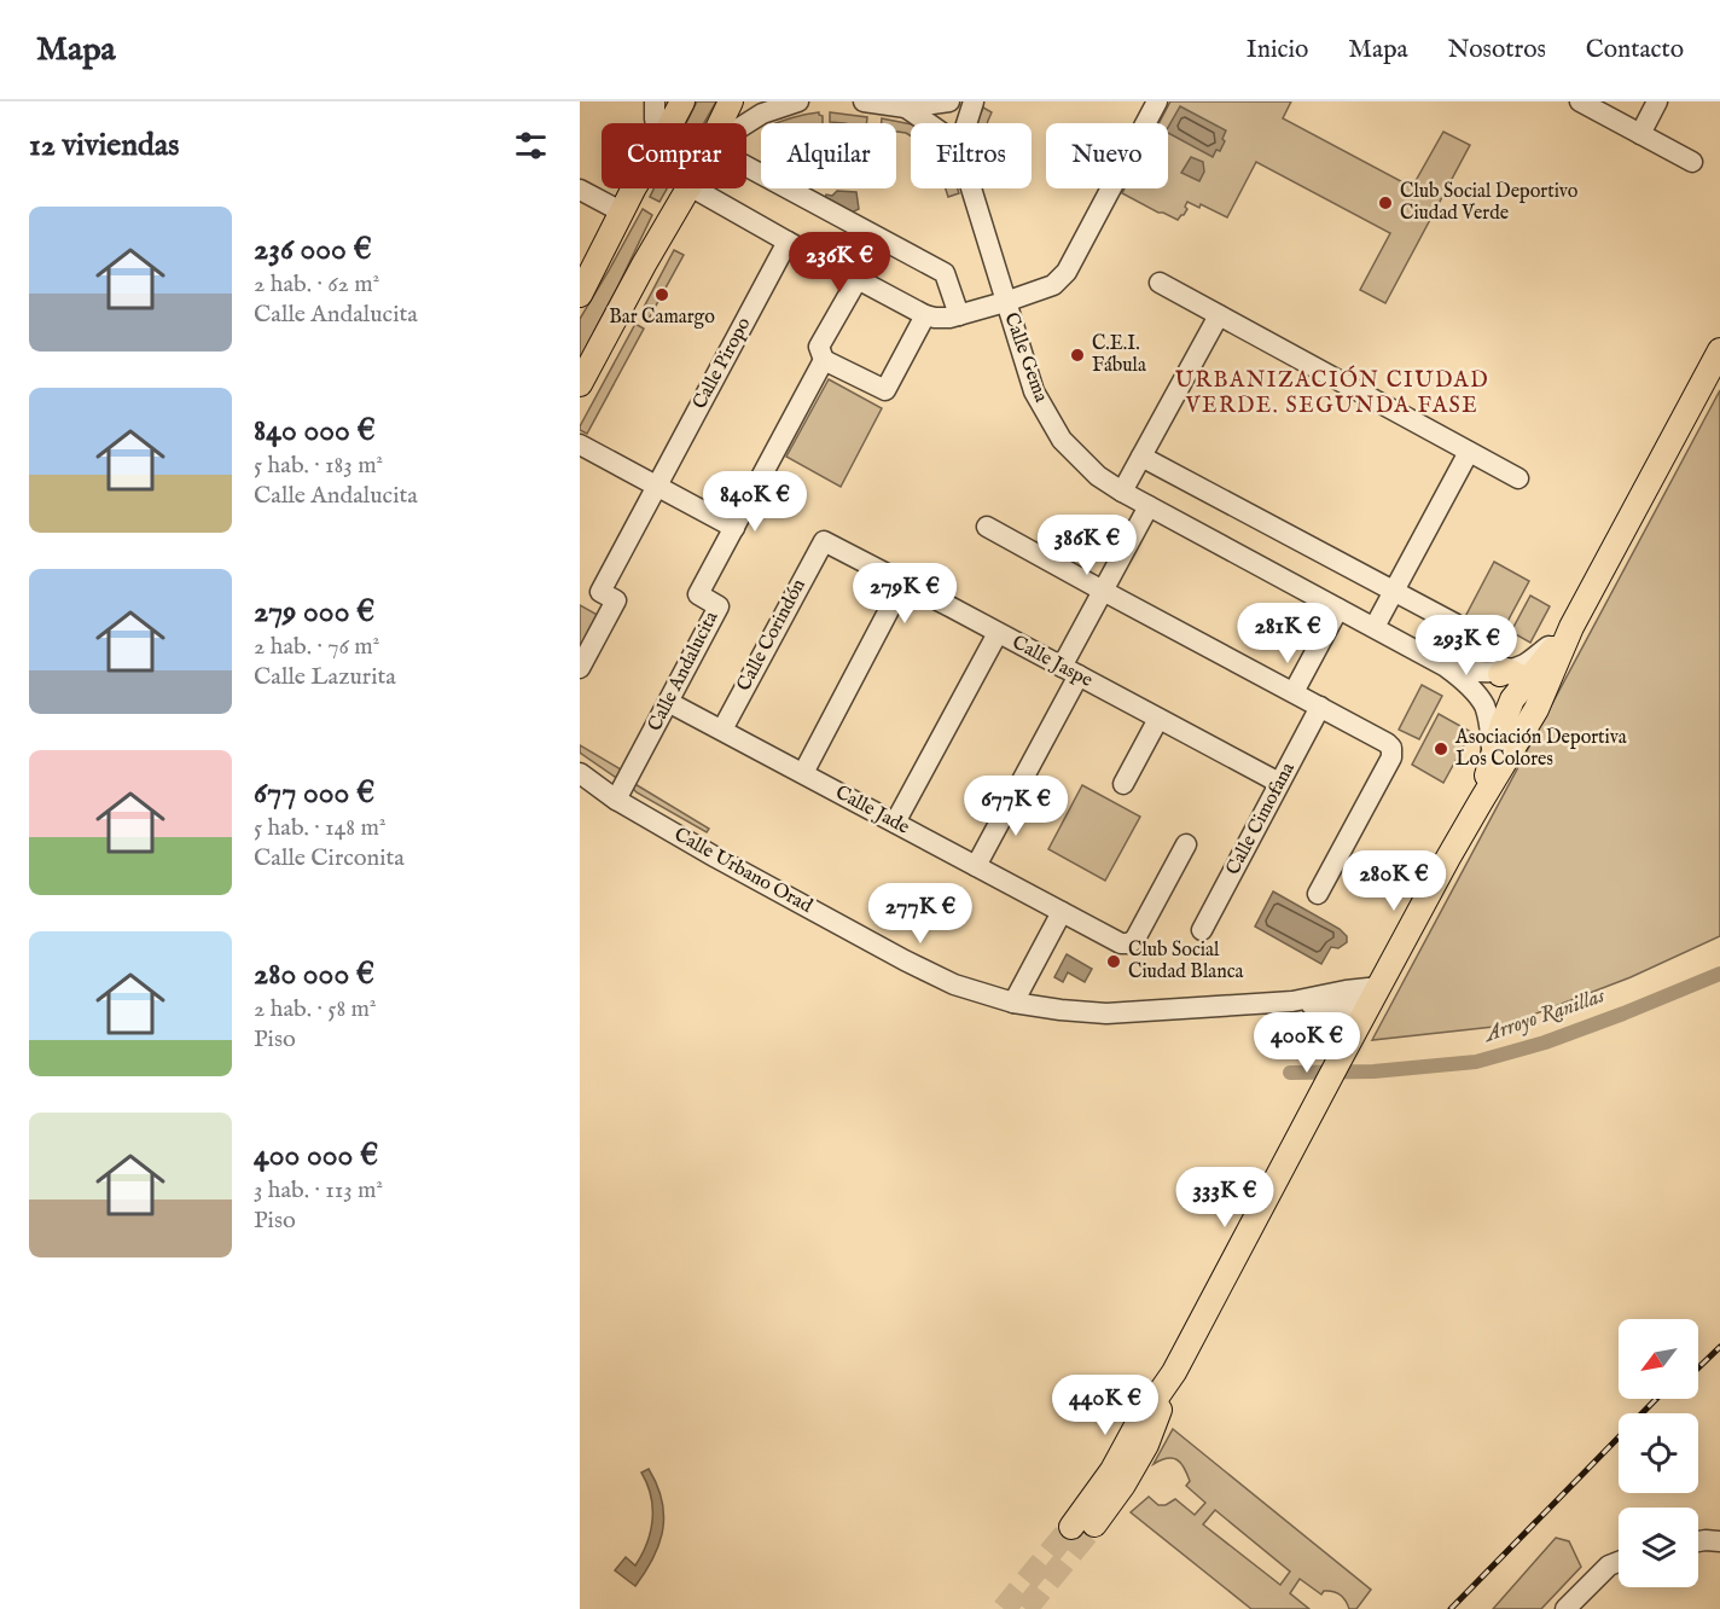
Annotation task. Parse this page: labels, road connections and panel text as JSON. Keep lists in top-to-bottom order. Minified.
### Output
{"streets":{"street":["Calle Gema","Calle Piropo","Calle Corindón","Calle Jaspe","Calle Andalucita","Calle Jade","Calle Cimofana","Calle Urbano Orad"]},"crossings":[["Calle Corindón","Calle Jaspe"],["Calle Corindón","Calle Jade"],["Calle Jaspe","Calle Cimofana"],["Calle Andalucita","Calle Jade"],["Calle Andalucita","Calle Urbano Orad"]],"districts":["URBANIZACIÓN CIUDAD VERDE. SEGUNDA FASE"],"water":["Arroyo Ranillas"],"places":["Club Social Deportivo Ciudad Verde","Bar Camargo","C.E.I. Fábula","Asociación Deportiva Los Colores","Club Social Ciudad Blanca"],"north":"bottom left","page":{"header":"Mapa","nav":["Inicio","Mapa","Nosotros","Contacto"],"heading":"12 viviendas","chip":["Comprar","Alquilar","Filtros","Nuevo"],"list":[{"name":"236 000 €","note":"2 hab. · 62 m² · Calle Andalucita"},{"name":"840 000 €","note":"5 hab. · 183 m² · Calle Andalucita"},{"name":"279 000 €","note":"2 hab. · 76 m² · Calle Lazurita"},{"name":"677 000 €","note":"5 hab. · 148 m² · Calle Circonita"},{"name":"280 000 €","note":"2 hab. · 58 m² · Piso"},{"name":"400 000 €","note":"3 hab. · 113 m² · Piso"}],"price":["236K €","840K €","386K €","279K €","281K €","293K €","677K €","280K €","277K €","400K €","333K €","440K €"]}}
